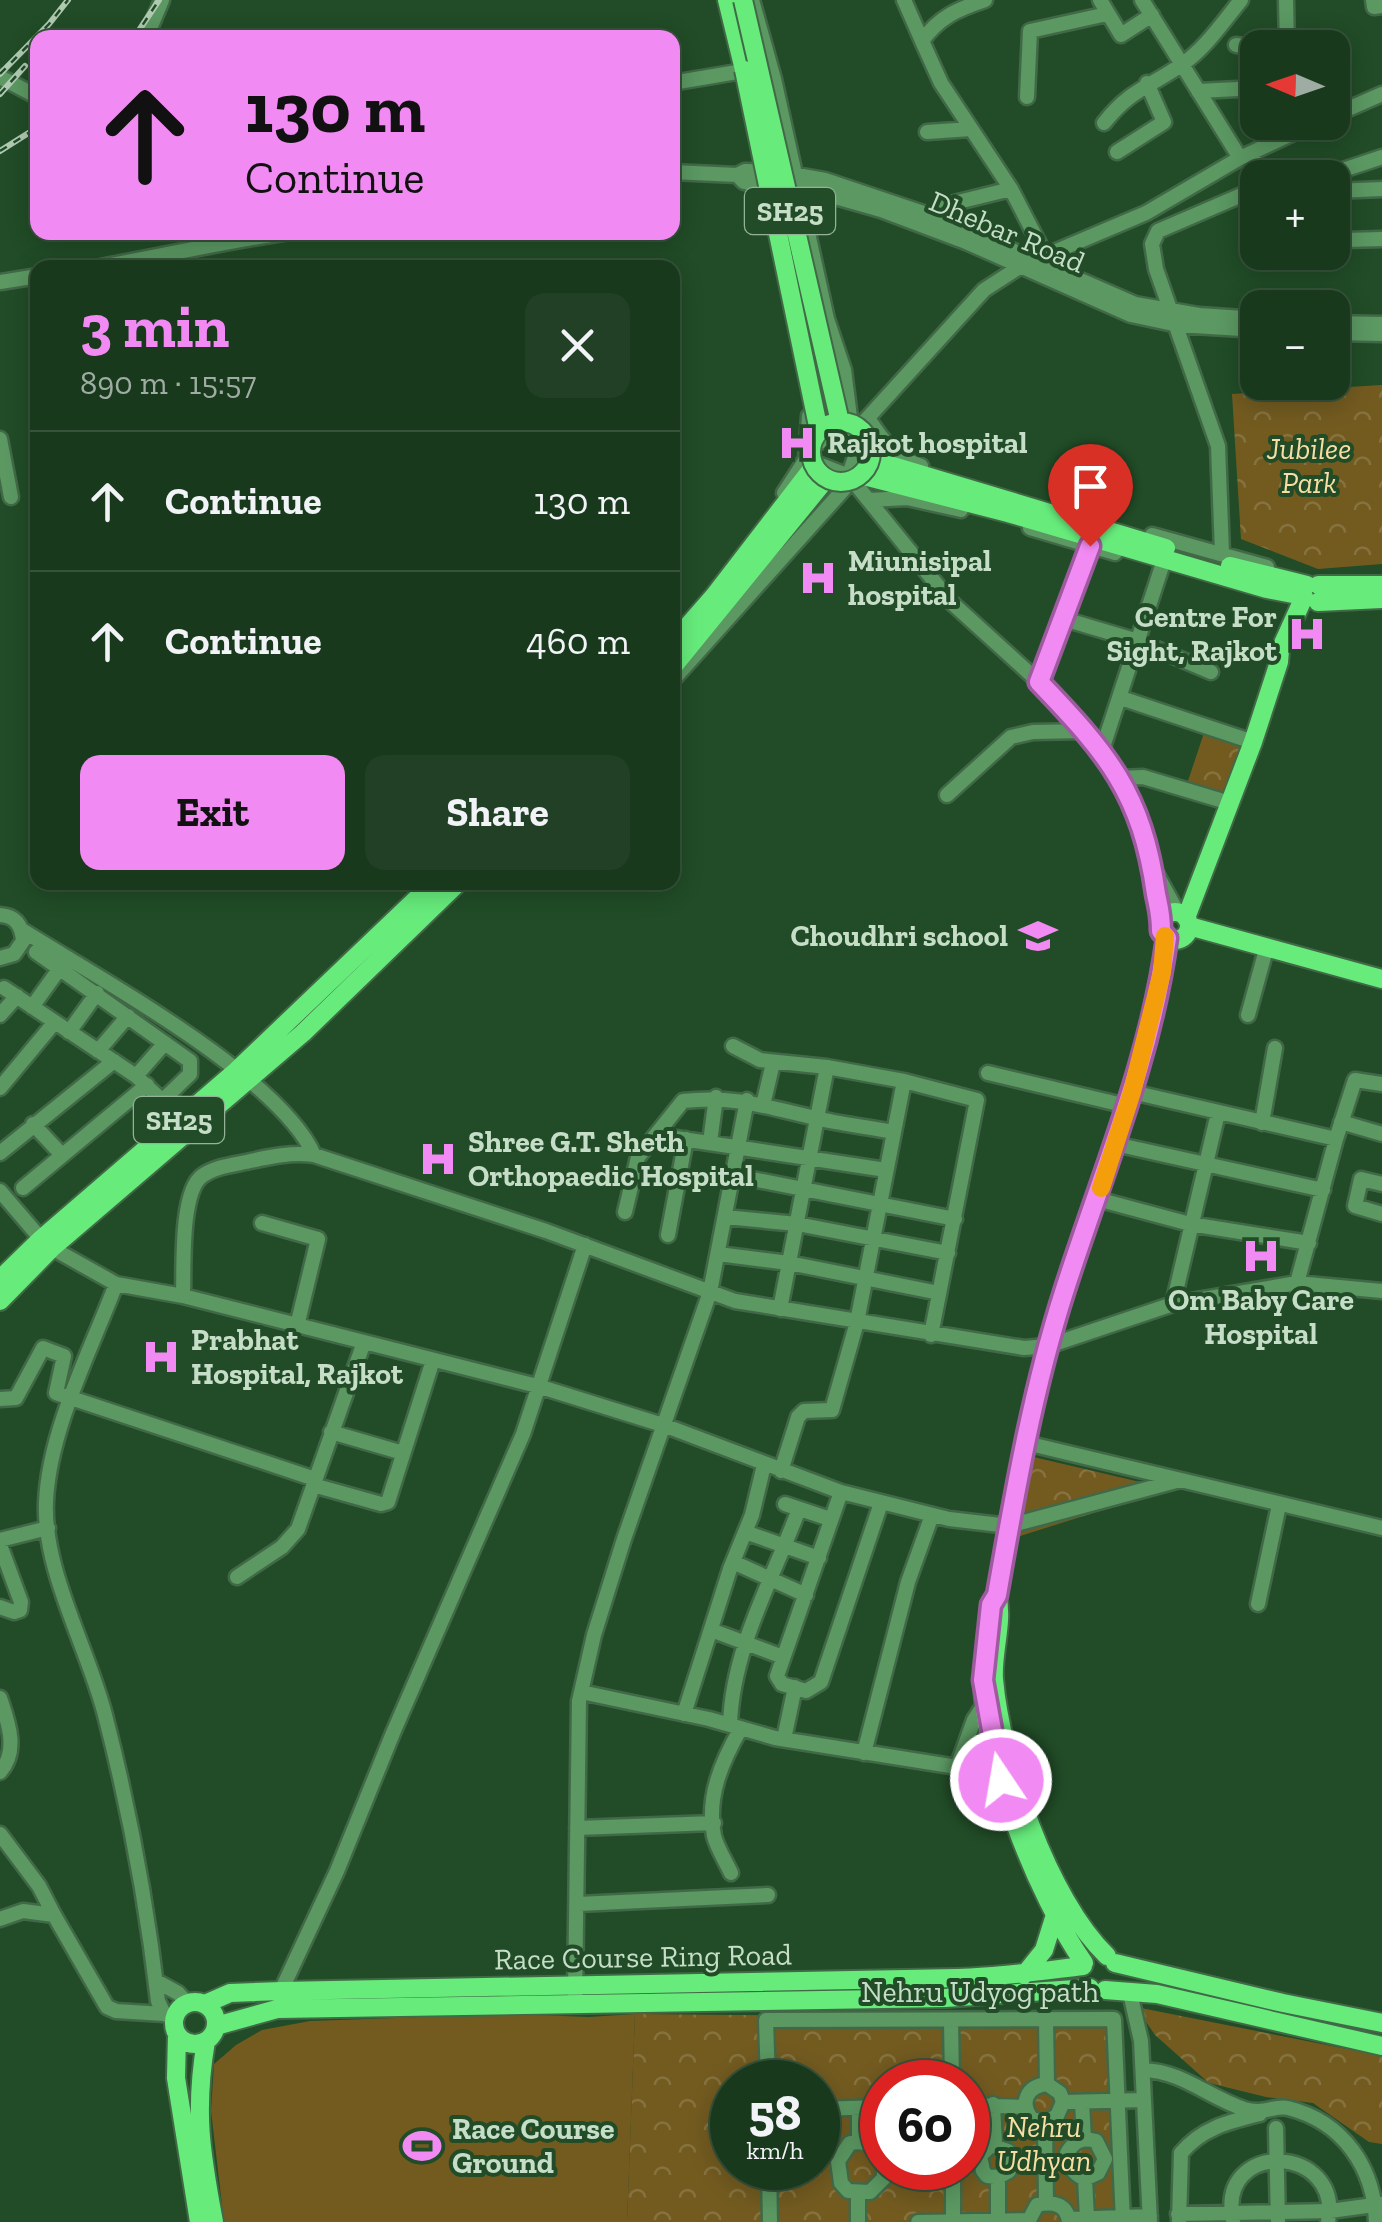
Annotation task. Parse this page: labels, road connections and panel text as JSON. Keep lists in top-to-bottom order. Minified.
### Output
{"streets":{"main road":["SH25","Race Course Ring Road"],"street":["Dhebar Road","Nehru Udyog path"]},"parks":["Jubilee Park","Nehru Udhyan"],"places":{"hospital":["Rajkot hospital","Miunisipal hospital","Centre For Sight, Rajkot","Shree G.T. Sheth Orthopaedic Hospital","Om Baby Care Hospital","Prabhat Hospital, Rajkot"],"school or university":["Choudhri school"],"sports":["Race Course Ground"]},"north":"left","page":{"map_buttons":["+","−"],"turn":["130 m","Continue"],"heading":["3 min","890 m · 15:57"],"list":[{"name":"Continue","value":"130 m"},{"name":"Continue","value":"460 m"}],"buttons":["Exit","Share"],"speed":"58 km/h","limit":"60"}}
